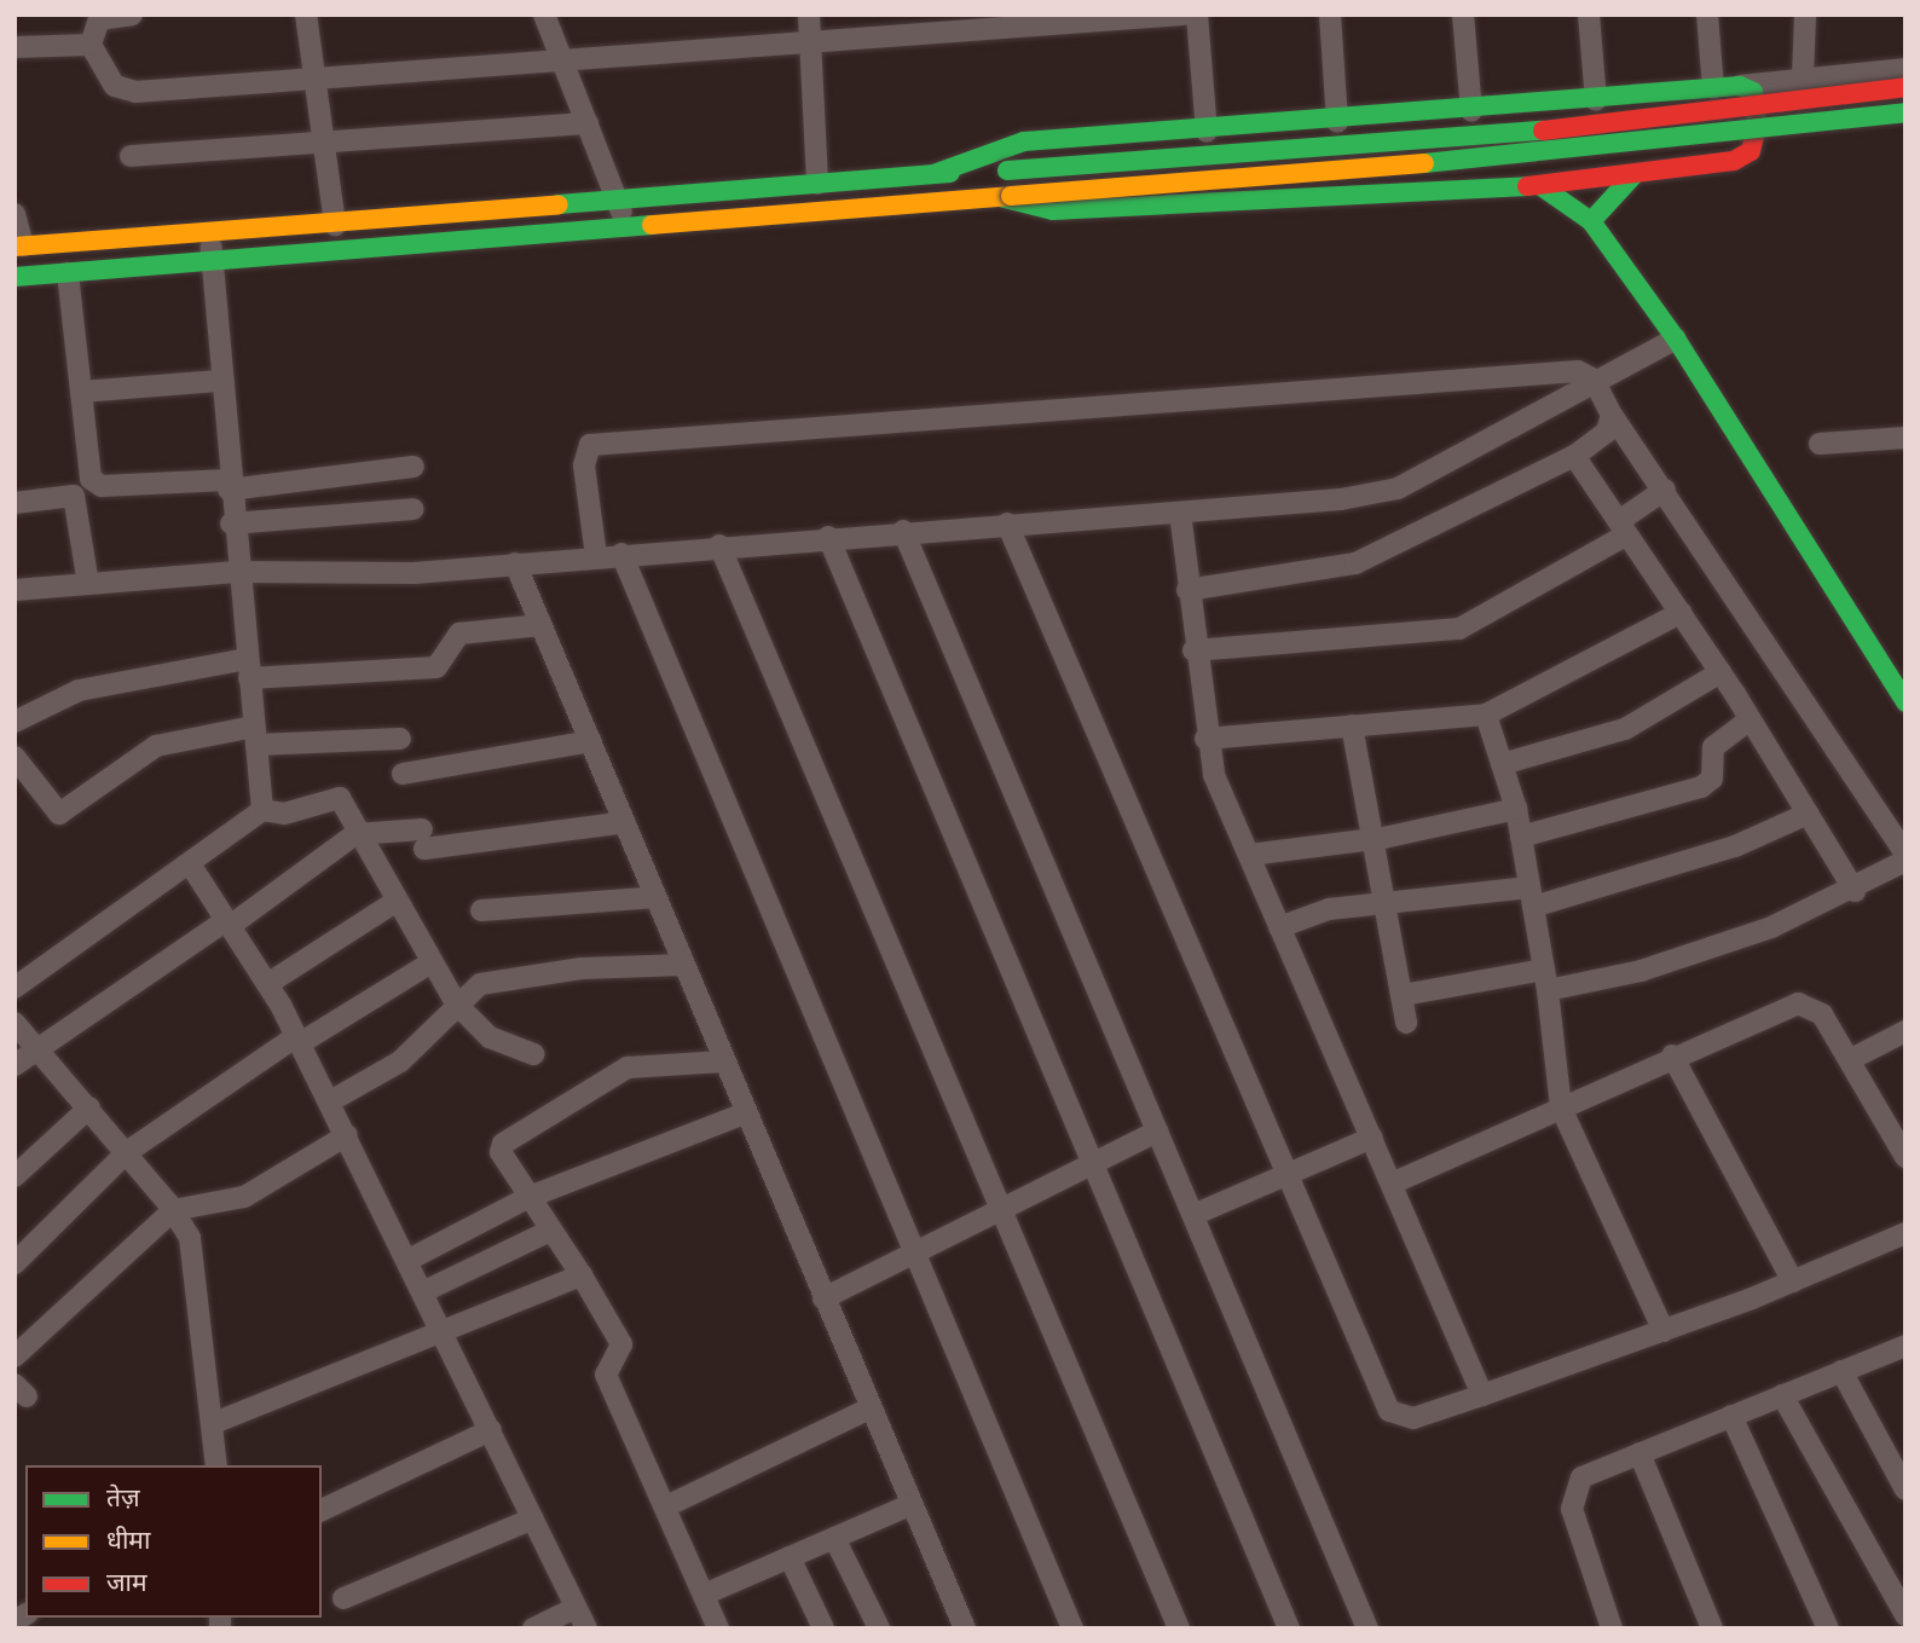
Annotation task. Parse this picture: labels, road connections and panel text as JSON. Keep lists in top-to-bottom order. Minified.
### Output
{"legend":["तेज़","धीमा","जाम"]}
